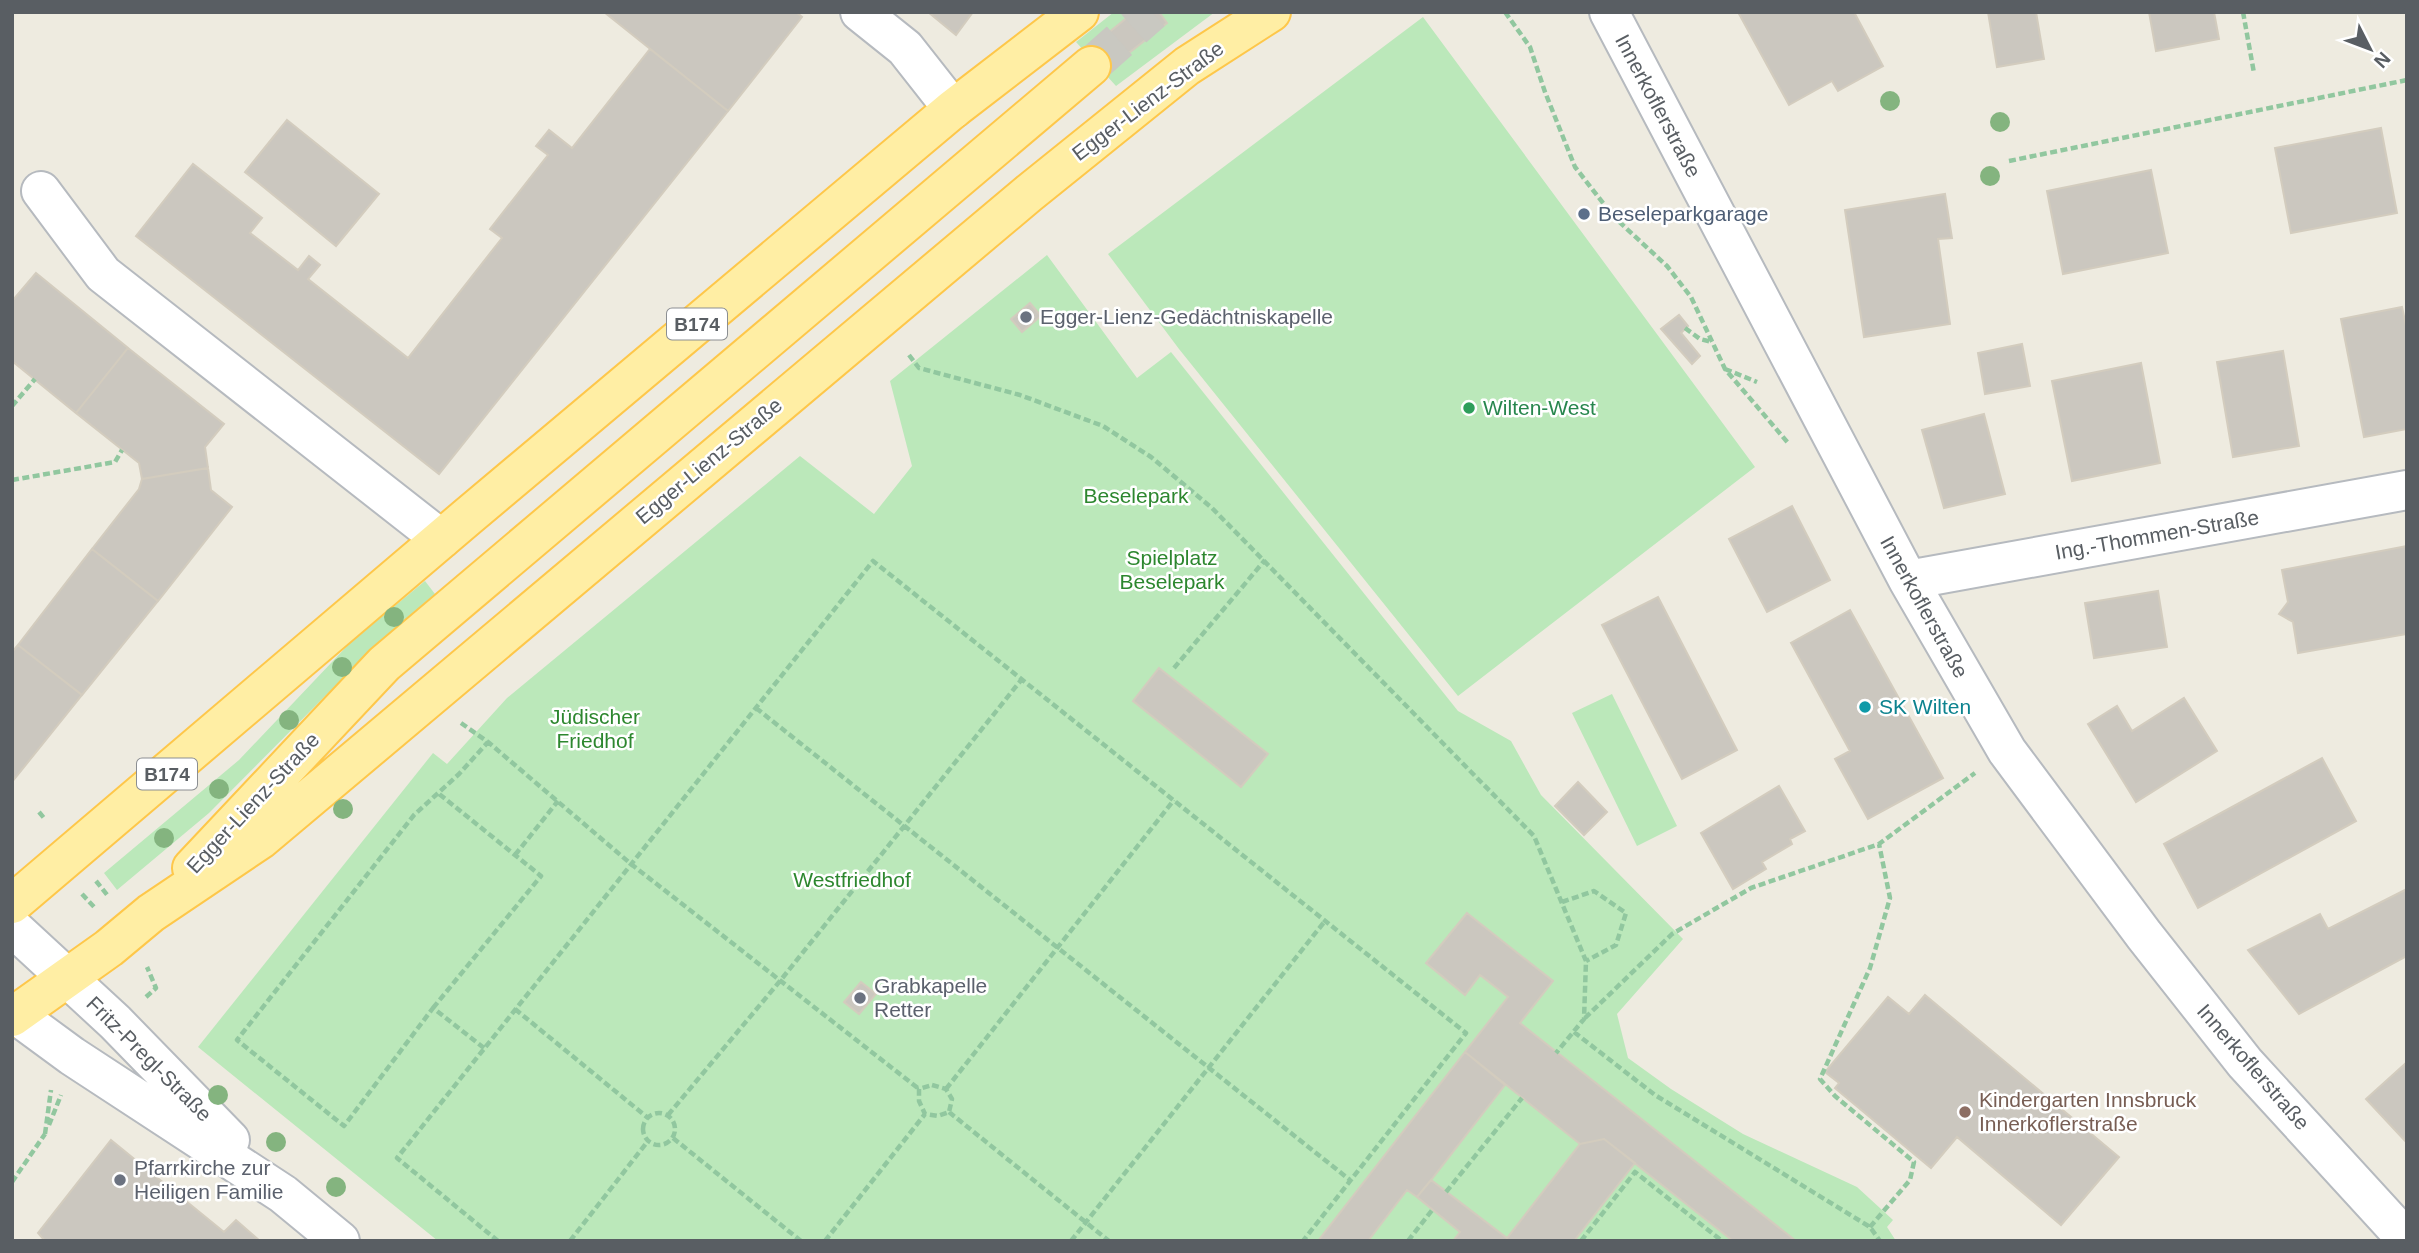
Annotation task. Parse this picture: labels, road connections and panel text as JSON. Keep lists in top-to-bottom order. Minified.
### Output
{"streets":{"main road":["Egger-Lienz-Straße","B174"],"street":["Innerkoflerstraße","Ing.-Thommen-Straße","Fritz-Pregl-Straße"]},"crossings":[["Egger-Lienz-Straße","Fritz-Pregl-Straße"],["Innerkoflerstraße","Ing.-Thommen-Straße"]],"parks":["Beselepark","Spielplatz Beselepark","Jüdischer Friedhof","Westfriedhof"],"places":["Beseleparkgarage","Egger-Lienz-Gedächtniskapelle","Wilten-West","SK Wilten","Grabkapelle Retter","Kindergarten Innsbruck Innerkoflerstraße","Pfarrkirche zur Heiligen Familie"],"north":"bottom right"}
